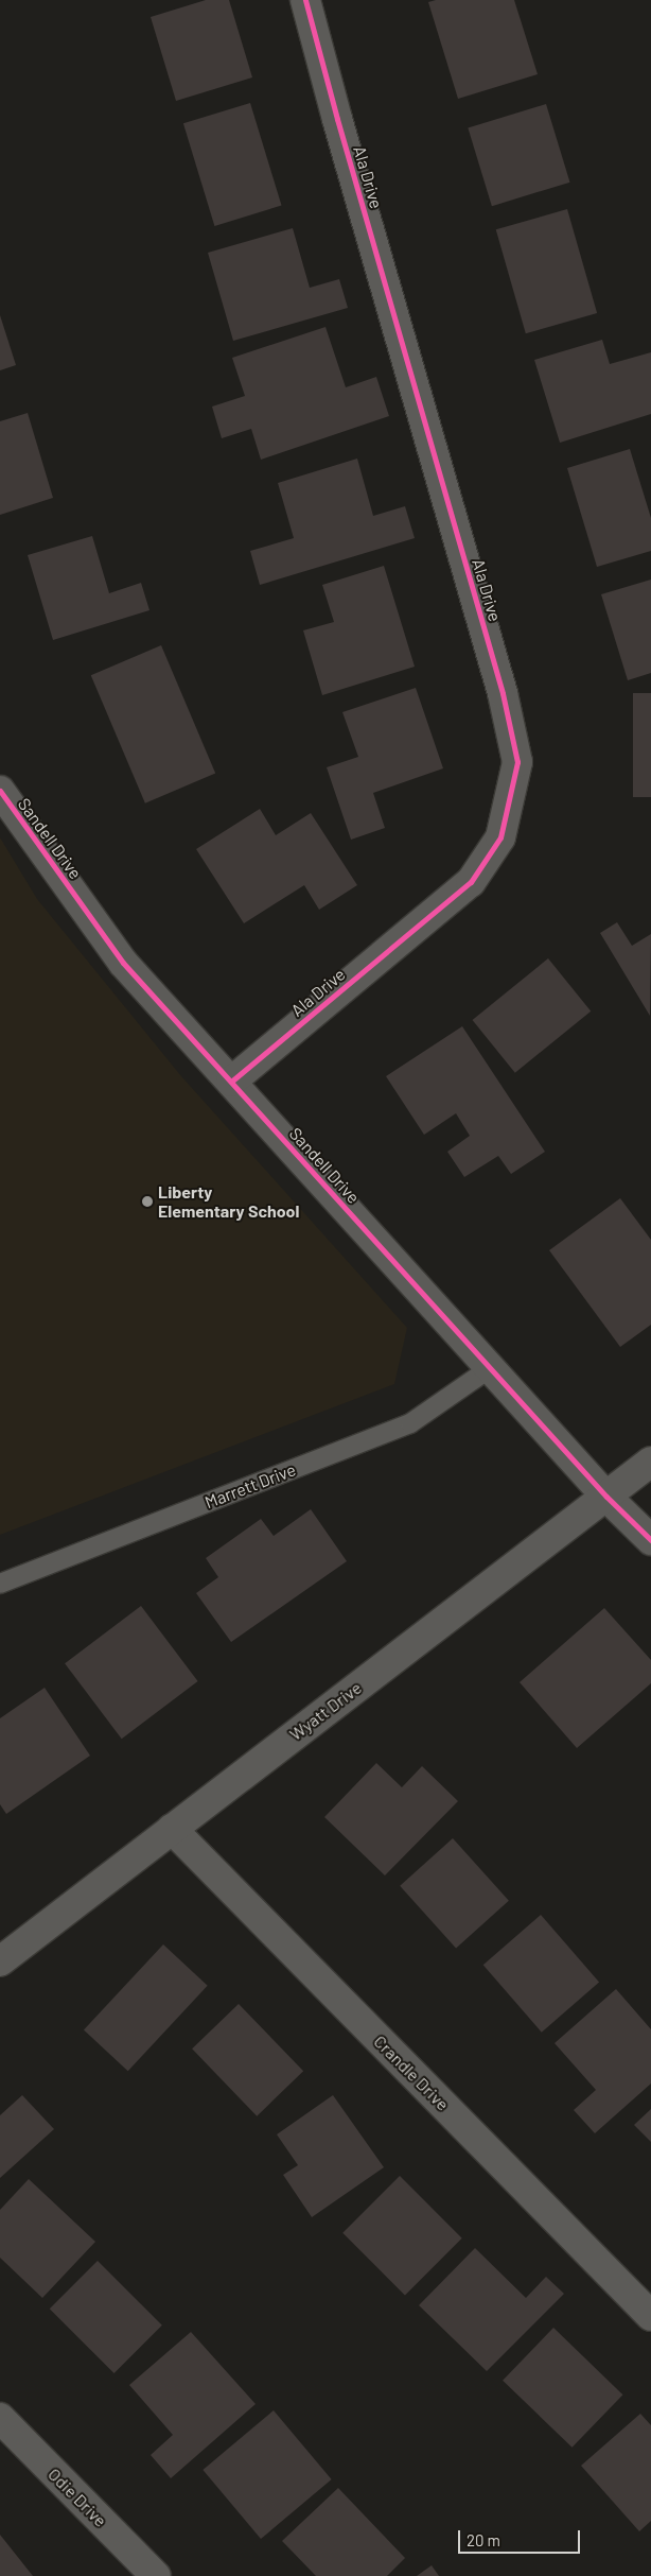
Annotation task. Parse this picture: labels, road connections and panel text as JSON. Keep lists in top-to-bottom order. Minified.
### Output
{"streets":{"street":["Ala Drive","Sandell Drive","Wyatt Drive","Crandle Drive","Odie Drive"],"lane":["Marrett Drive"]},"crossings":[["Ala Drive","Sandell Drive"],["Sandell Drive","Marrett Drive"],["Sandell Drive","Wyatt Drive"],["Wyatt Drive","Crandle Drive"]],"places":["Liberty Elementary School"],"scale_bar":"20 m"}
